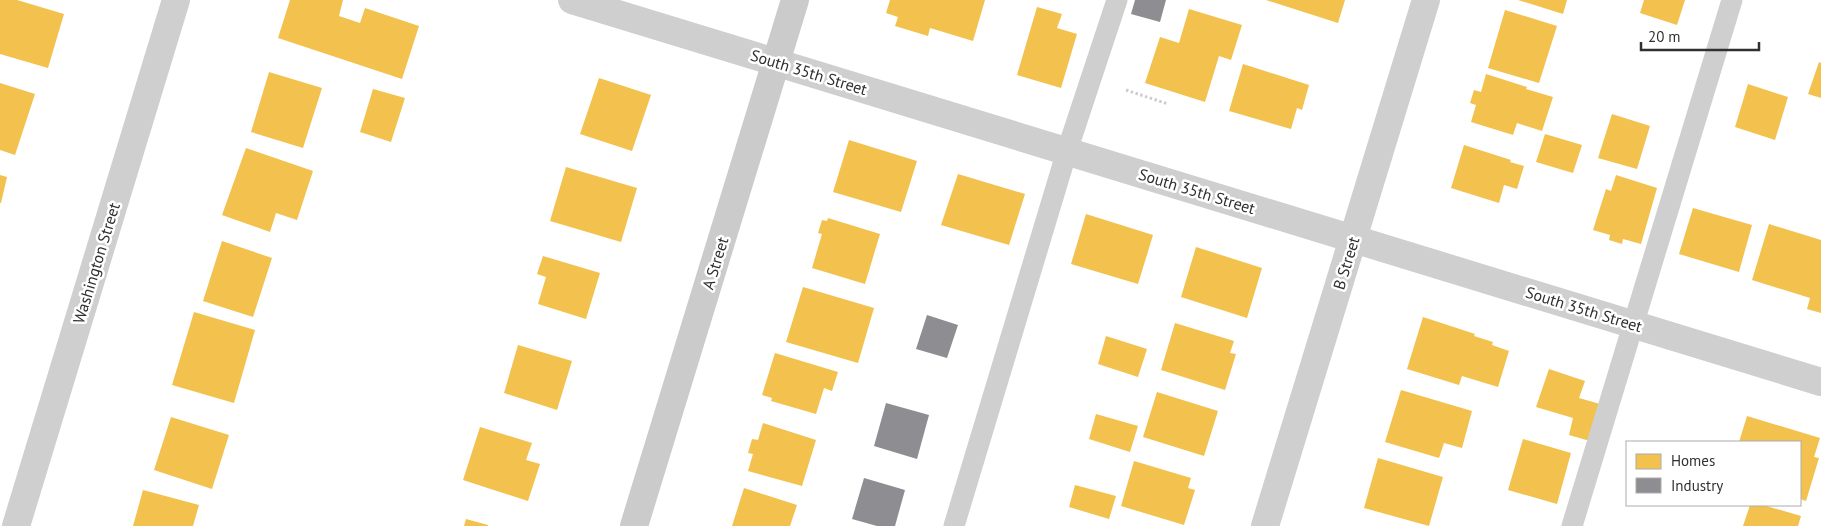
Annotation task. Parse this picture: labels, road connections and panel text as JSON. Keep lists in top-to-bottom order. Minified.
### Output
{"streets":{"main road":["A Street"],"street":["South 35th Street","Washington Street","B Street"]},"crossings":[["South 35th Street","A Street"],["South 35th Street","B Street"]],"legend":["Homes","Industry"],"scale_bar":"20 m"}
